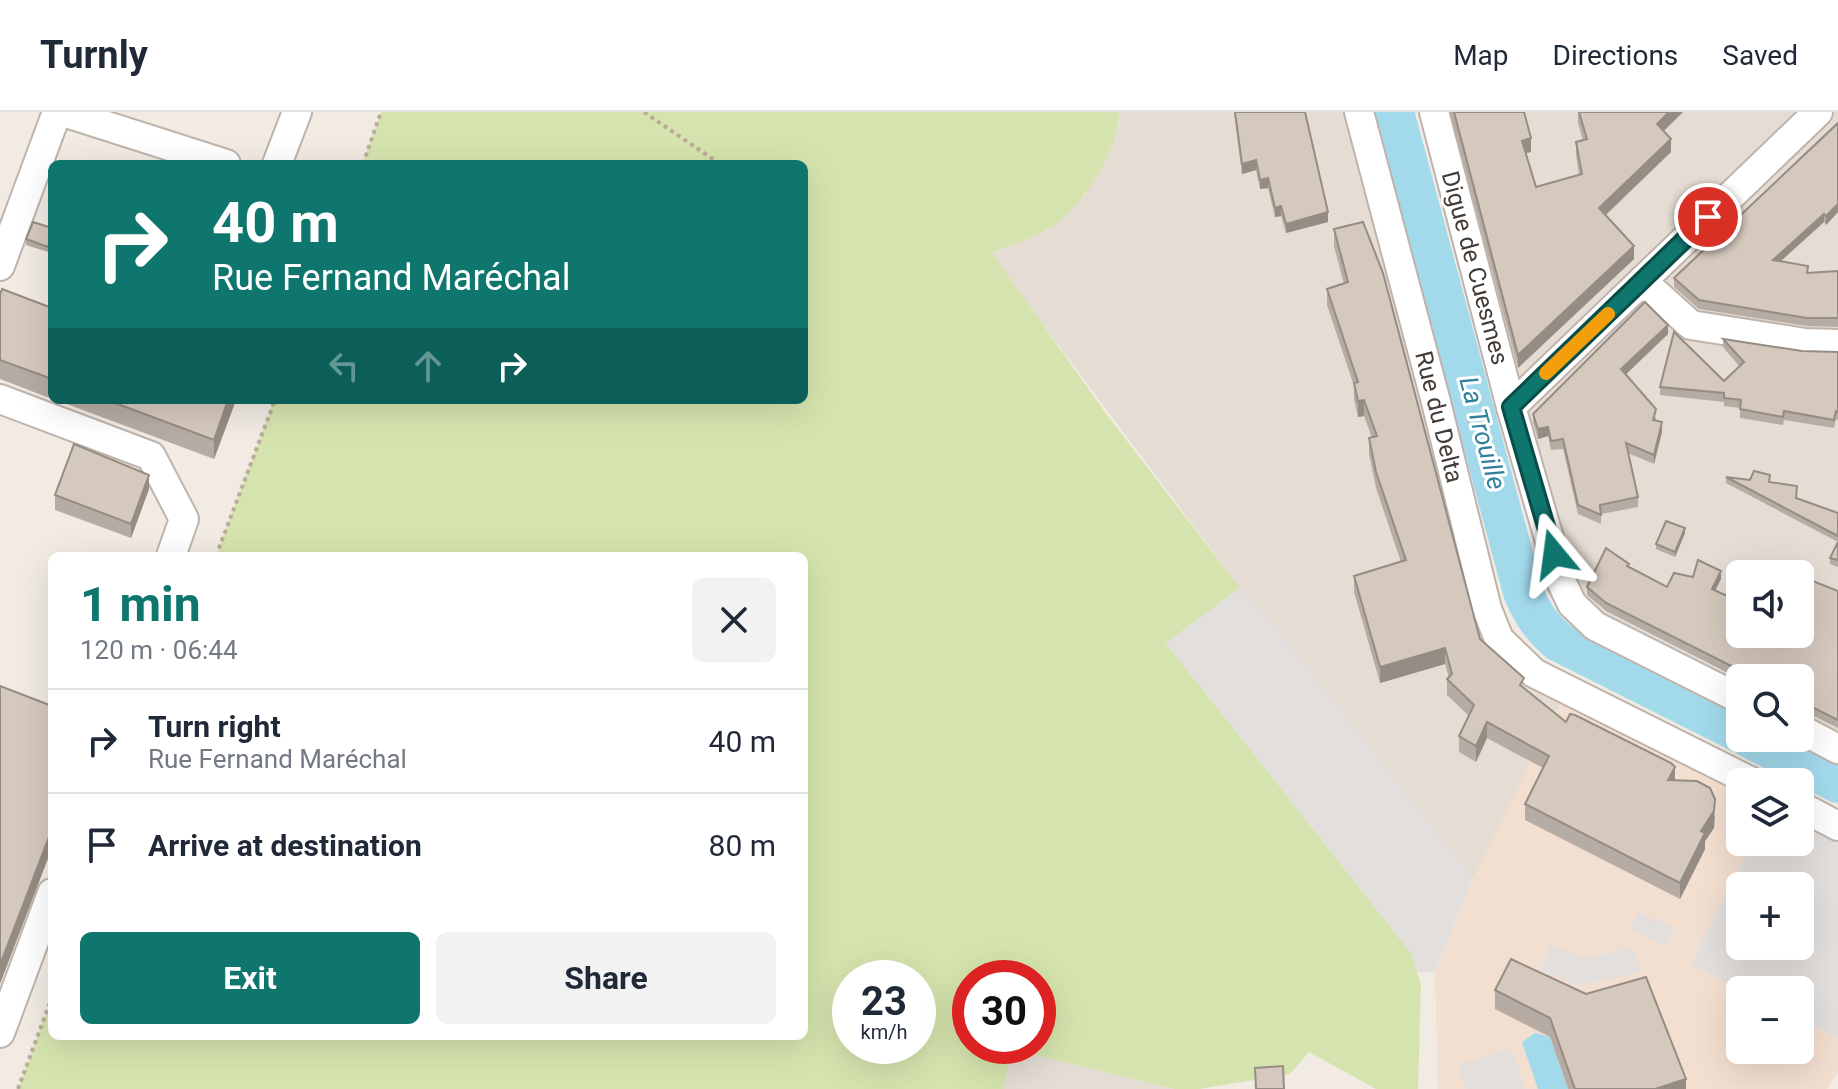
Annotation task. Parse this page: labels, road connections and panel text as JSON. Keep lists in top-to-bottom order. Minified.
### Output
{"streets":{"street":["Digue de Cuesmes","Rue du Delta"]},"water":["La Trouille"],"page":{"header":"Turnly","nav":["Map","Directions","Saved"],"turn":["40 m","Rue Fernand Maréchal"],"heading":["1 min","120 m · 06:44"],"map_buttons":["+","−"],"list":[{"name":"Turn right","note":"Rue Fernand Maréchal","value":"40 m"},{"name":"Arrive at destination","value":"80 m"}],"buttons":["Exit","Share"],"speed":"23 km/h","limit":"30"}}
